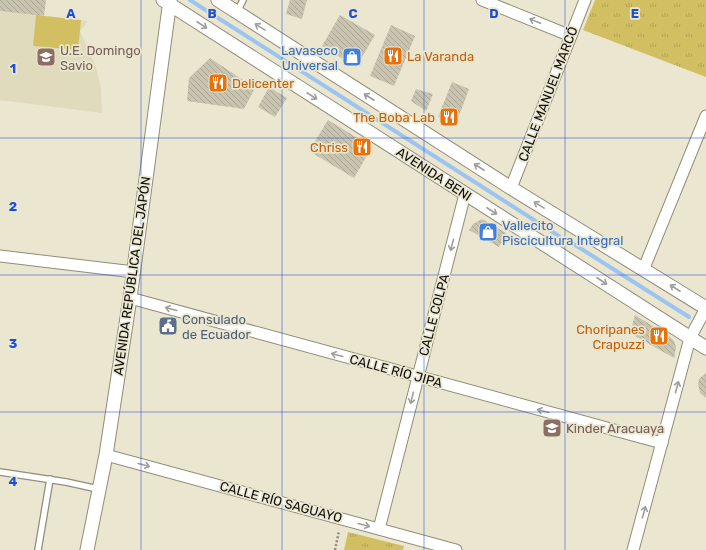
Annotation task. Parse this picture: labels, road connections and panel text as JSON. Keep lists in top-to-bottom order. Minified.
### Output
{"streets":{"street":["CALLE MANUEL MARCÓ","AVENIDA BENI","AVENIDA REPÚBLICA DEL JAPÓN","CALLE COLPA","CALLE RÍO JIPA","CALLE RÍO SAGUAYO"]},"crossings":[["AVENIDA BENI","AVENIDA REPÚBLICA DEL JAPÓN"],["AVENIDA BENI","CALLE COLPA"],["AVENIDA REPÚBLICA DEL JAPÓN","CALLE RÍO JIPA"],["AVENIDA REPÚBLICA DEL JAPÓN","CALLE RÍO SAGUAYO"],["CALLE COLPA","CALLE RÍO JIPA"],["CALLE COLPA","CALLE RÍO SAGUAYO"]],"one_way":["CALLE COLPA","CALLE RÍO JIPA","CALLE RÍO SAGUAYO"],"places":{"restaurant":["La Varanda","Delicenter","The Boba Lab","Chriss","Choripanes Crapuzzi"],"school or university":["U.E. Domingo Savio","Kinder Aracuaya"],"shop":["Lavaseco Universal","Vallecito Piscicultura Integral"],"public building":["Consulado de Ecuador"]},"grid":{"columns":["A","B","C","D","E"],"rows":["1","2","3","4"]}}
